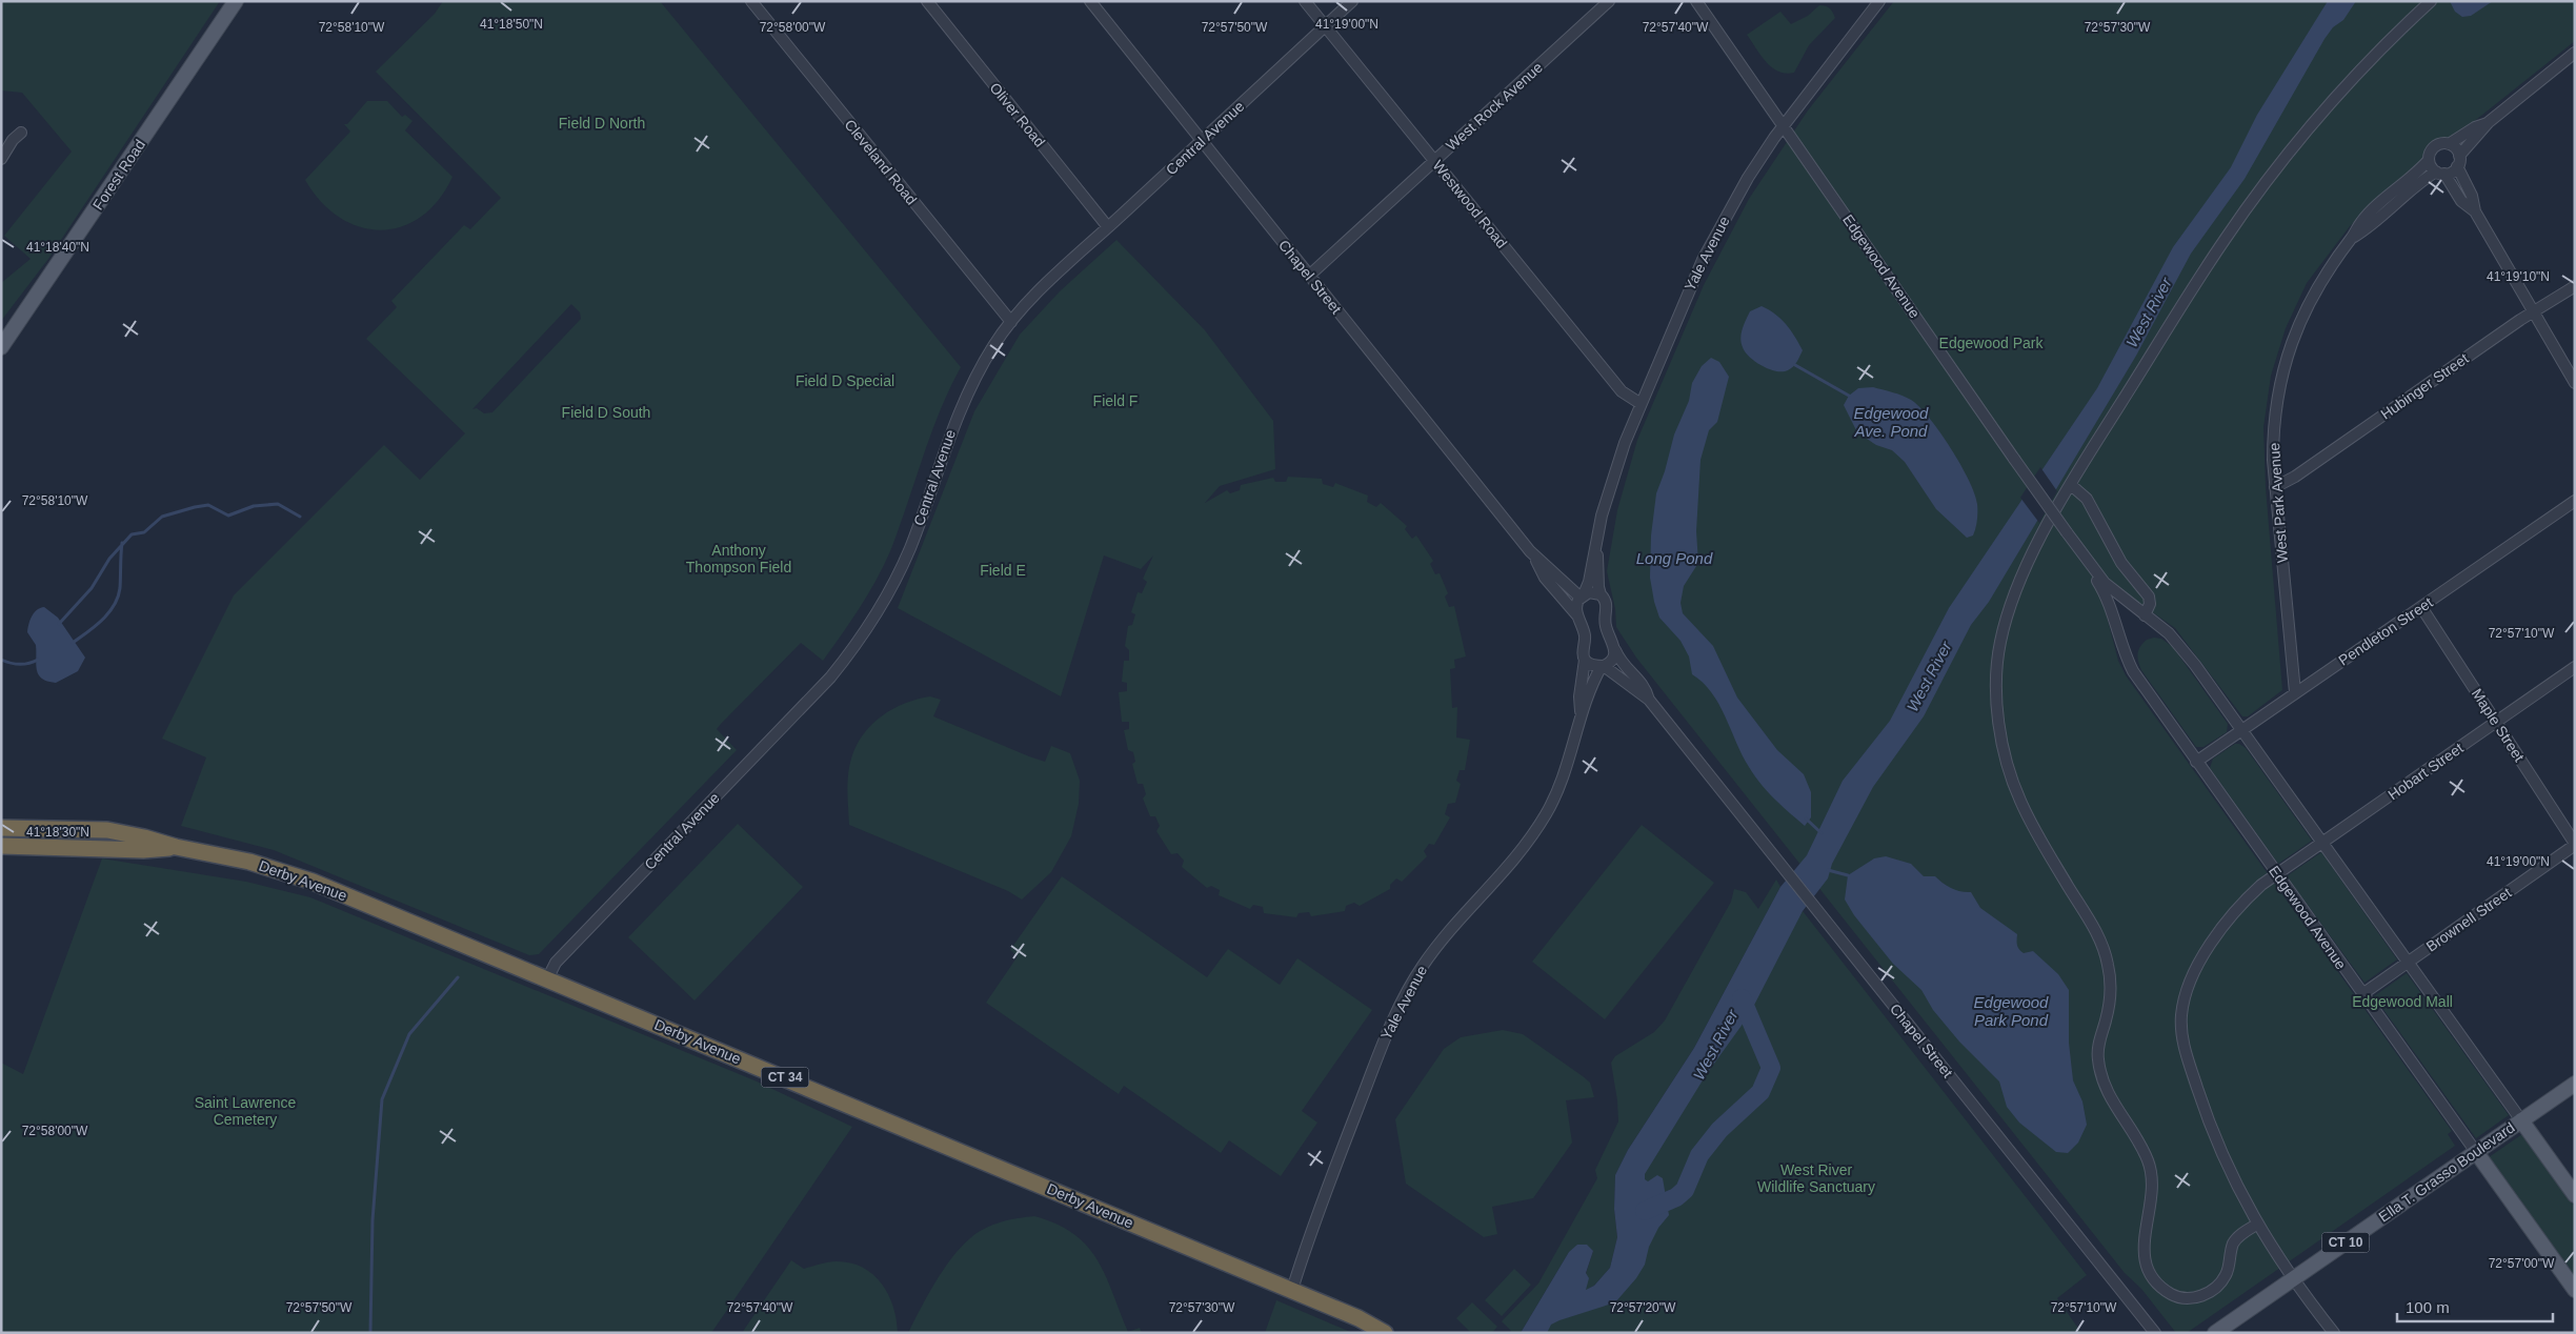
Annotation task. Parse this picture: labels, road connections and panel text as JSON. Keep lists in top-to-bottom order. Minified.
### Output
{"streets":{"highway":["Derby Avenue","CT 34"],"main road":["Forest Road","Edgewood Avenue","Ella T. Grasso Boulevard","CT 10"],"street":["West Rock Avenue","Oliver Road","Central Avenue","Cleveland Road","Westwood Road","Yale Avenue","Chapel Street","Hubinger Street","West Park Avenue","Pendleton Street","Maple Street","Hobart Street","Brownell Street"]},"crossings":[["West Rock Avenue","Westwood Road"],["West Rock Avenue","Chapel Street"],["Oliver Road","Central Avenue"],["Central Avenue","Cleveland Road"],["Central Avenue","Westwood Road"],["Central Avenue","Chapel Street"],["Central Avenue","Derby Avenue"],["Westwood Road","Yale Avenue"],["Yale Avenue","Edgewood Avenue"],["Yale Avenue","Chapel Street"],["Yale Avenue","Derby Avenue"],["Edgewood Avenue","Pendleton Street"],["Edgewood Avenue","Hobart Street"],["Edgewood Avenue","Brownell Street"],["Edgewood Avenue","Ella T. Grasso Boulevard"],["Hubinger Street","West Park Avenue"],["West Park Avenue","Pendleton Street"],["Pendleton Street","Maple Street"],["Maple Street","Hobart Street"],["Maple Street","Brownell Street"],["Hobart Street","Ella T. Grasso Boulevard"]],"water":["West River","Edgewood Ave. Pond","Long Pond","Edgewood Park Pond"],"parks":["Field D North","Edgewood Park","Field D Special","Field F","Field D South","Anthony Thompson Field","Field E","Edgewood Mall","Saint Lawrence Cemetery","West River Wildlife Sanctuary"],"scale_bar":"100 m","coordinates":["41°18'50\"N","41°19'00\"N","72°58'10\"W","72°58'00\"W","72°57'50\"W","72°57'40\"W","72°57'30\"W","41°18'40\"N","41°19'10\"N","72°57'10\"W","41°18'30\"N","72°57'00\"W","72°57'20\"W"]}
